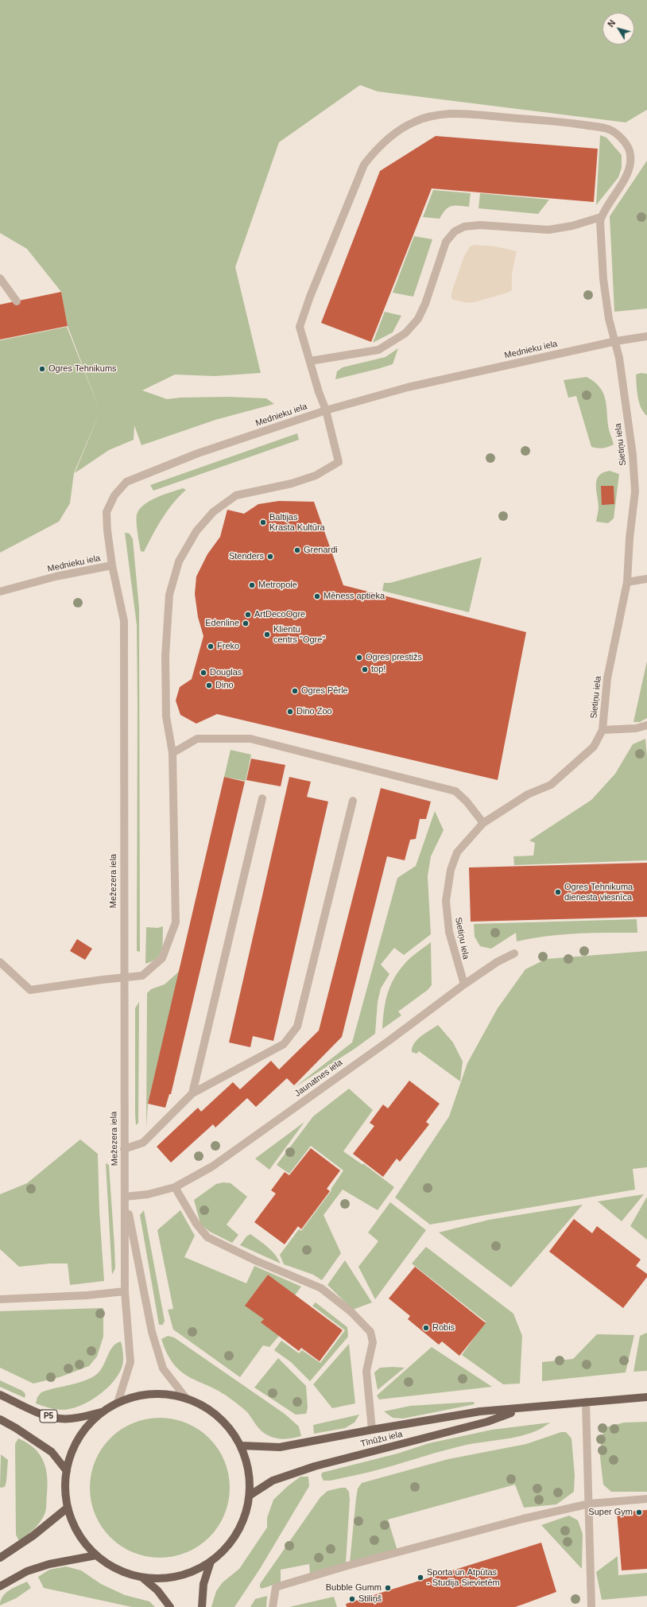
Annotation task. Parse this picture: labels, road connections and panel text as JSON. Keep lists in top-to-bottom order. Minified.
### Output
{"streets":{"main road":["P5","Tīnūžu iela"],"street":["Mednieku iela","Sietiņu iela","Mežezera iela","Jaunatnes iela"]},"crossings":[["Mednieku iela","Sietiņu iela"],["Mednieku iela","Mežezera iela"],["Sietiņu iela","Jaunatnes iela"],["Mežezera iela","Jaunatnes iela"],["Mežezera iela","P5"],["P5","Tīnūžu iela"]],"places":["Ogres Tehnikums","Baltijas Krasta Kultūra","Grenardi","Stenders","Metropole","Mēness aptieka","ArtDecoOgre","Edenline","Klientu centrs \"Ogre\"","Freko","Ogres prestižs","top!","Douglas","Dino","Ogres Pērle","Dino Zoo","Ogres Tehnikuma dienesta viesnīca","Robis","Super Gym","Sporta un Atpūtas - Studija Sievietēm","Bubble Gumm","Stiliņš"],"north":"top left"}
